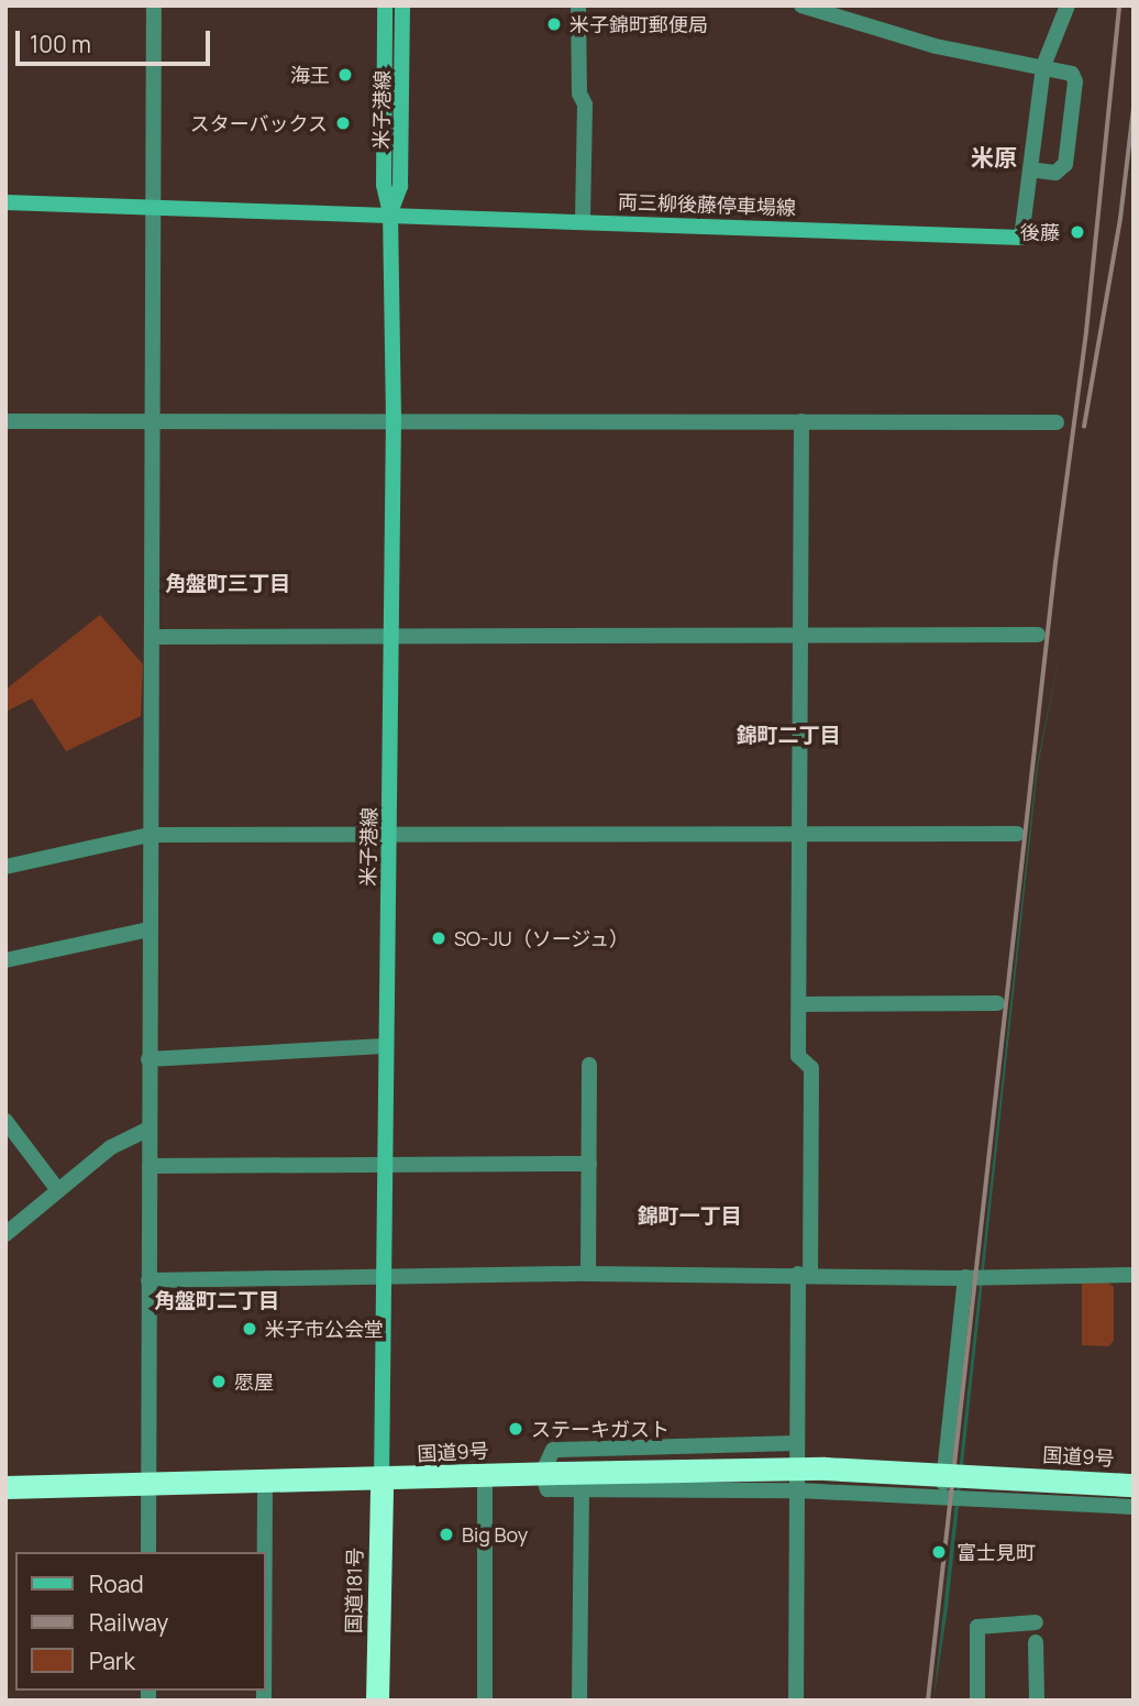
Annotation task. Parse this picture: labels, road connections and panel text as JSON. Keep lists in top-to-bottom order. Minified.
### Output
{"streets":{"highway":["国道9号","国道181号"],"main road":["米子港線","両三柳後藤停車場線"]},"crossings":[["米子港線","両三柳後藤停車場線"],["米子港線","国道9号"],["米子港線","国道181号"],["国道9号","国道181号"]],"districts":["米原","角盤町三丁目","錦町二丁目","錦町一丁目","角盤町二丁目"],"places":["米子錦町郵便局","海王","スターバックス","後藤","SO-JU（ソージュ）","米子市公会堂","愿屋","ステーキガスト","Big Boy","富士見町"],"legend":["Road","Railway","Park"],"scale_bar":"100 m"}
